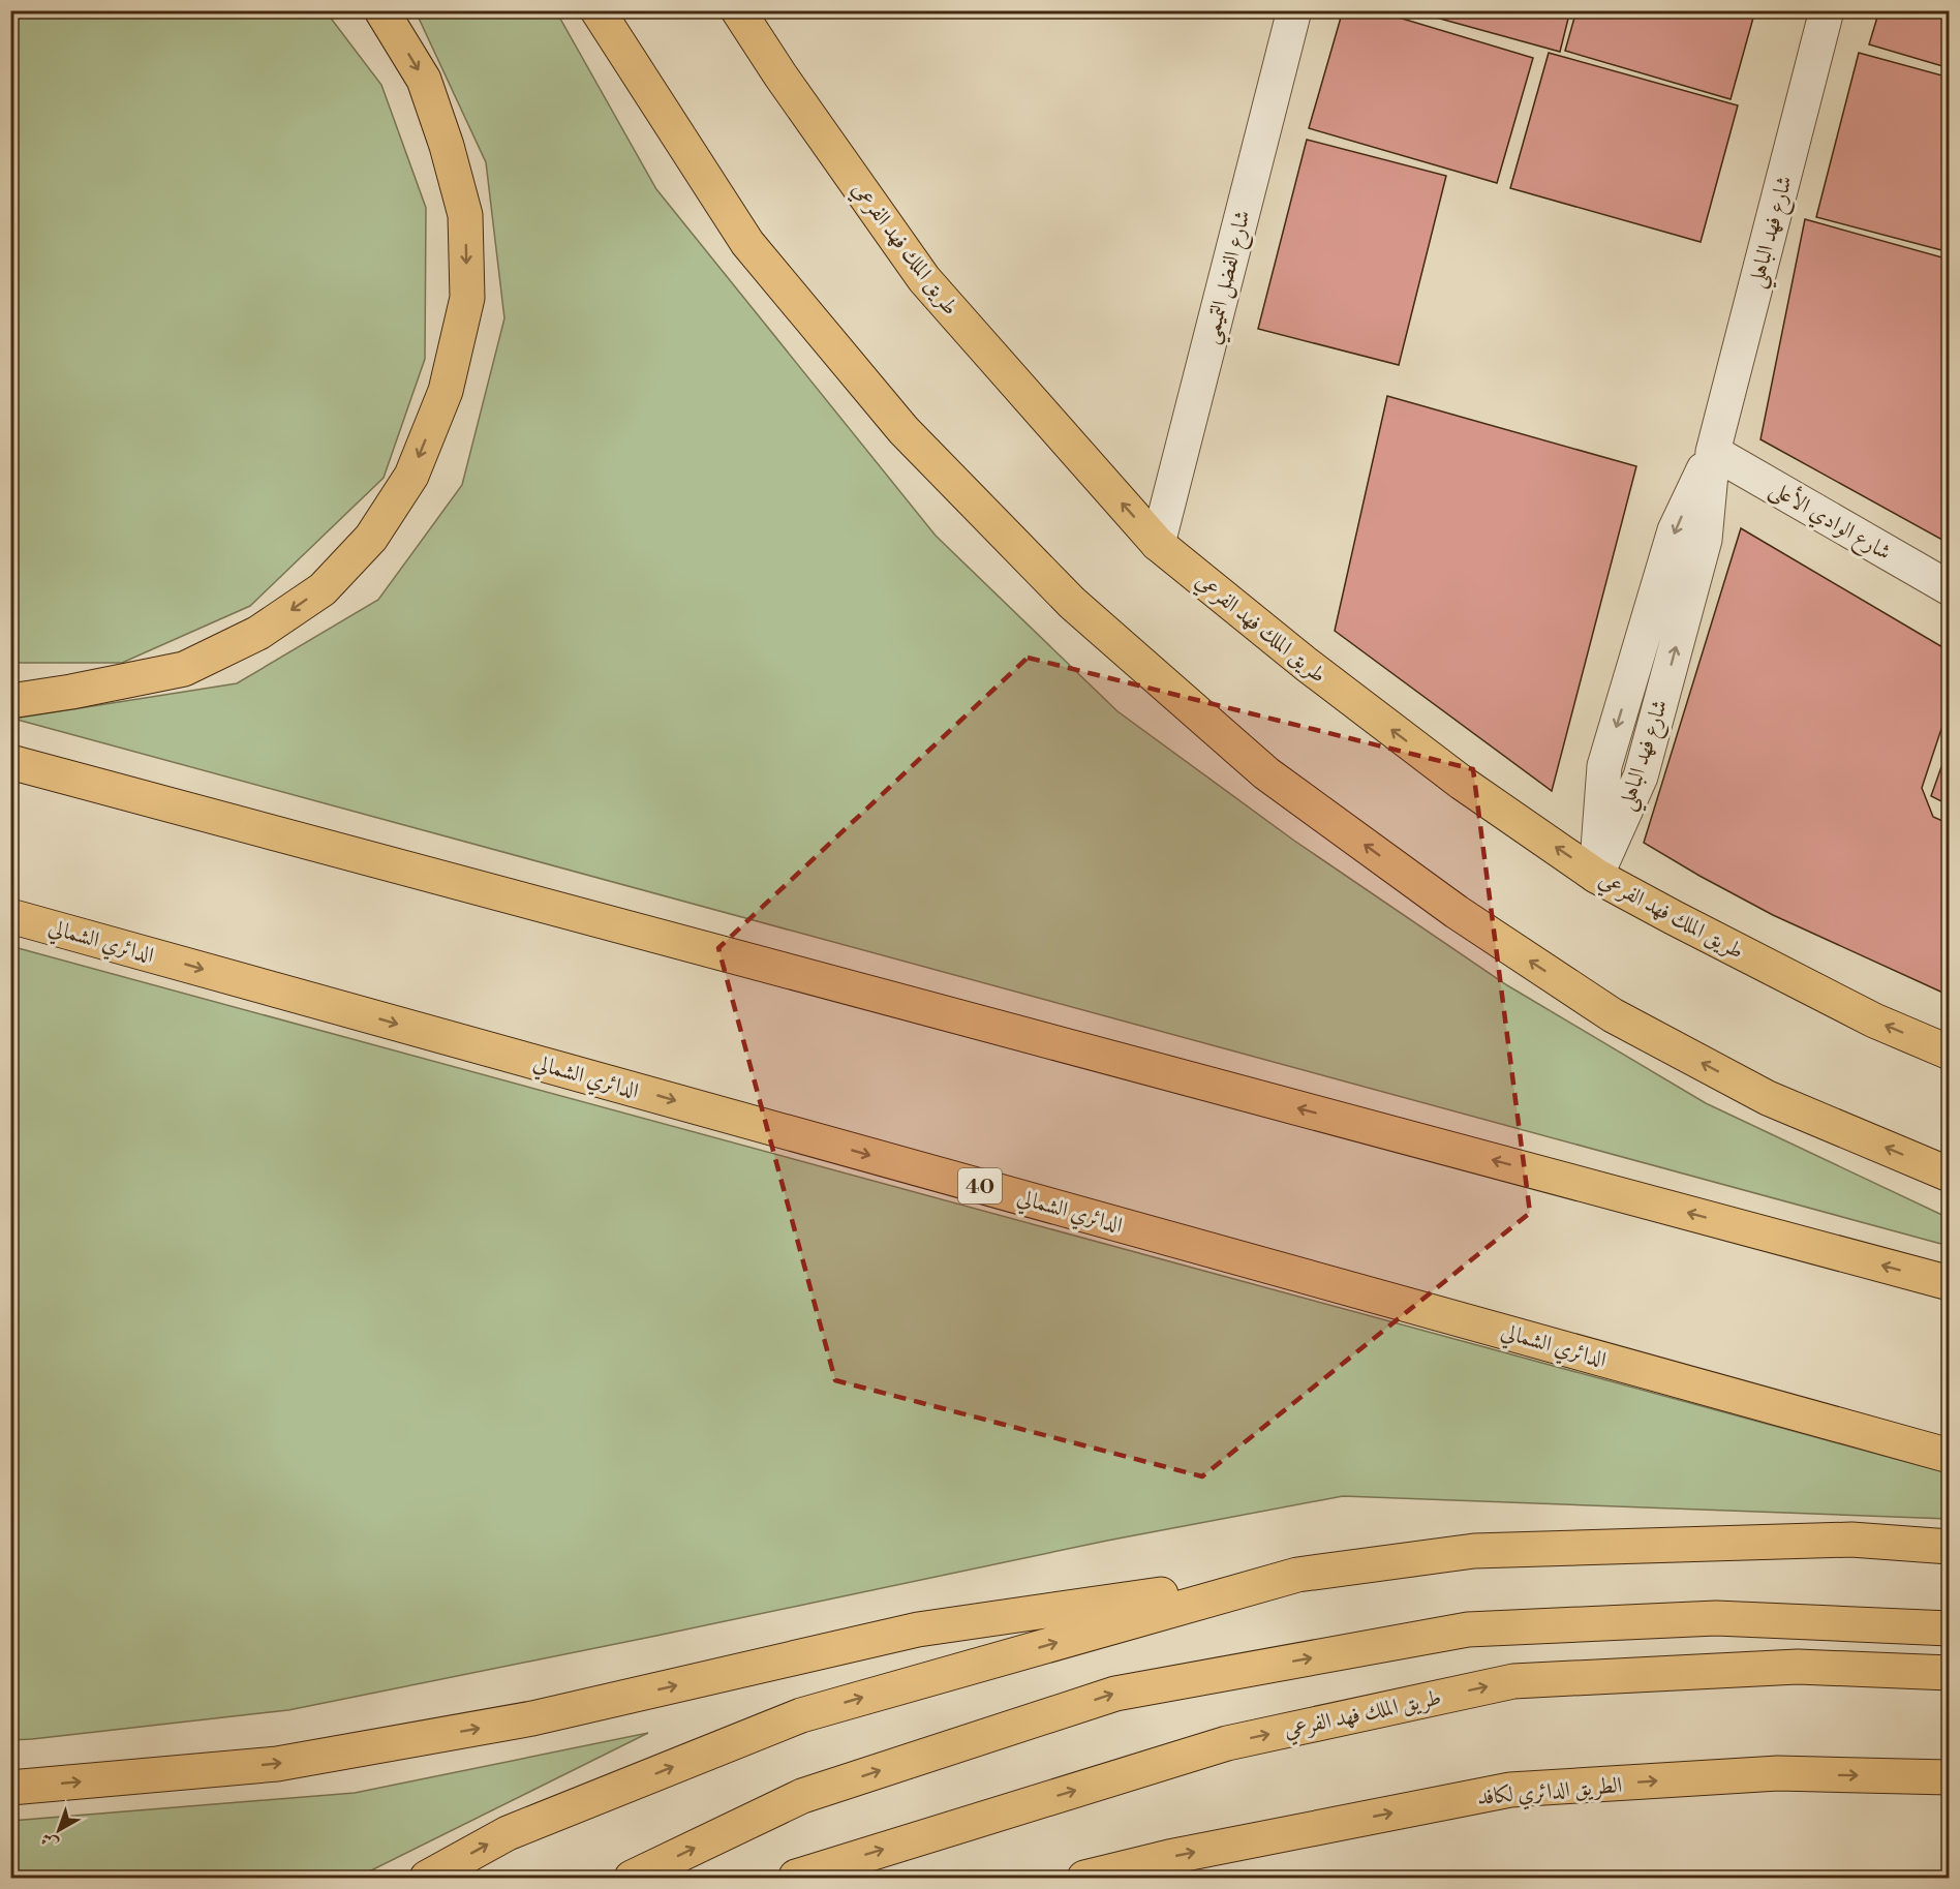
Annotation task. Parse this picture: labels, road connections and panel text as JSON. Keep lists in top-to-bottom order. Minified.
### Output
{"streets":{"main road":["طريق الملك فهد الفرعي","الدائري الشمالي","40","الطريق الدائري لكافد"],"street":["شارع فهد الباهلي","شارع الفضل التميمي","شارع الوادي الأعلى"]},"crossings":[["شارع فهد الباهلي","طريق الملك فهد الفرعي"],["شارع فهد الباهلي","شارع الوادي الأعلى"],["طريق الملك فهد الفرعي","شارع الفضل التميمي"]],"north":"bottom left"}
